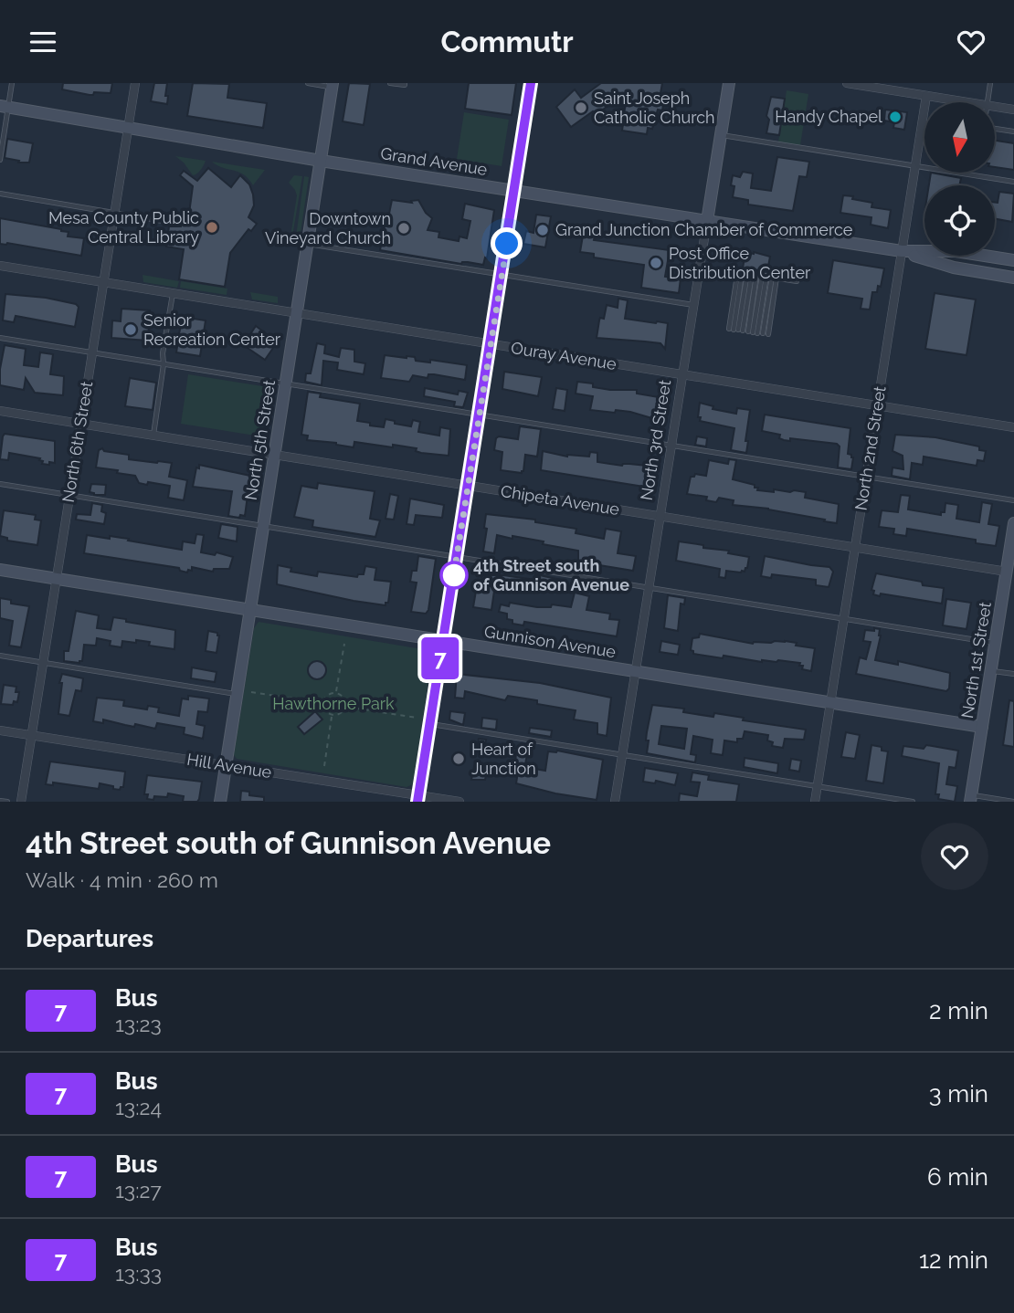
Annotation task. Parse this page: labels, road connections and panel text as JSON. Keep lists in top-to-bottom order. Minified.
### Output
{"streets":{"street":["Grand Avenue","Ouray Avenue","North 5th Street","North 3rd Street","North 6th Street","North 2nd Street","Chipeta Avenue","Gunnison Avenue","North 1st Street","Hill Avenue"]},"crossings":[["Grand Avenue","North 5th Street"],["Grand Avenue","North 3rd Street"],["Grand Avenue","North 6th Street"],["Grand Avenue","North 2nd Street"],["Ouray Avenue","North 5th Street"],["Ouray Avenue","North 3rd Street"],["Ouray Avenue","North 6th Street"],["Ouray Avenue","North 2nd Street"],["North 5th Street","Chipeta Avenue"],["North 5th Street","Gunnison Avenue"],["North 5th Street","Hill Avenue"],["North 3rd Street","Chipeta Avenue"],["North 3rd Street","Gunnison Avenue"],["North 6th Street","Chipeta Avenue"],["North 6th Street","Gunnison Avenue"],["North 6th Street","Hill Avenue"],["North 2nd Street","Chipeta Avenue"],["North 2nd Street","Gunnison Avenue"],["Chipeta Avenue","North 1st Street"],["Gunnison Avenue","North 1st Street"]],"parks":["Hawthorne Park"],"places":["Saint Joseph Catholic Church","Handy Chapel","Mesa County Public Central Library","Downtown Vineyard Church","Grand Junction Chamber of Commerce","Post Office Distribution Center","Senior Recreation Center","4th Street south of Gunnison Avenue","Heart of Junction"],"lines":["bus line 7"],"north":"bottom","page":{"header":"Commutr","on_map":"7","heading":[["4th Street south of Gunnison Avenue","Walk · 4 min · 260 m"],"Departures"],"list":[{"mark":"7","name":"Bus","note":"13:23","value":"2 min"},{"mark":"7","name":"Bus","note":"13:24","value":"3 min"},{"mark":"7","name":"Bus","note":"13:27","value":"6 min"},{"mark":"7","name":"Bus","note":"13:33","value":"12 min"}]}}
